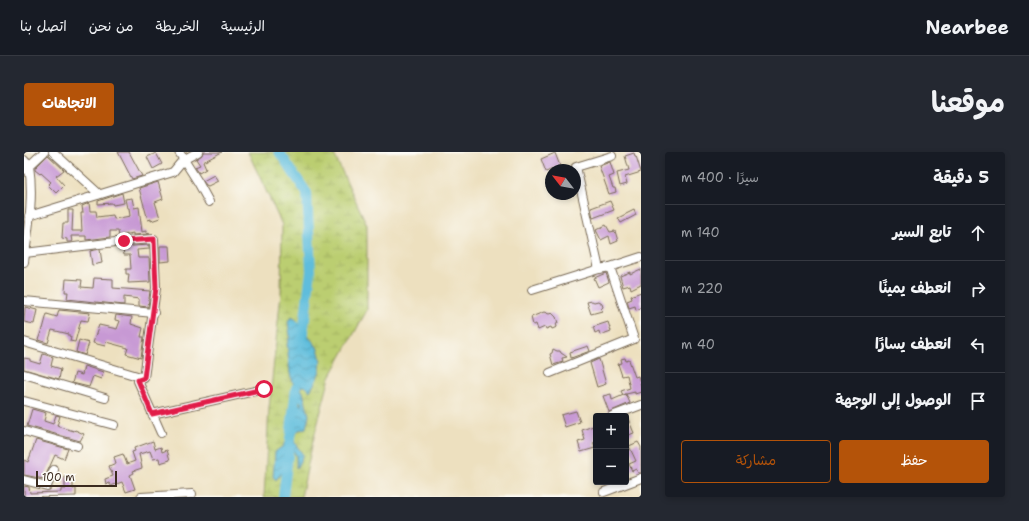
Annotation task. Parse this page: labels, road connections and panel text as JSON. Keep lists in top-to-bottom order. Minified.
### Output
{"scale_bar":"100 m","north":"top left","page":{"header":"Nearbee","nav":["الرئيسية","الخريطة","من نحن","اتصل بنا"],"title":"موقعنا","buttons":["الاتجاهات",["حفظ","مشاركة"]],"heading":["5 دقيقة","سيرًا · 400 m"],"list":[["تابع السير","140 m"],["انعطف يمينًا","220 m"],["انعطف يسارًا","40 m"],"الوصول إلى الوجهة"],"map_buttons":["+","−"],"scale":"100 m"}}
